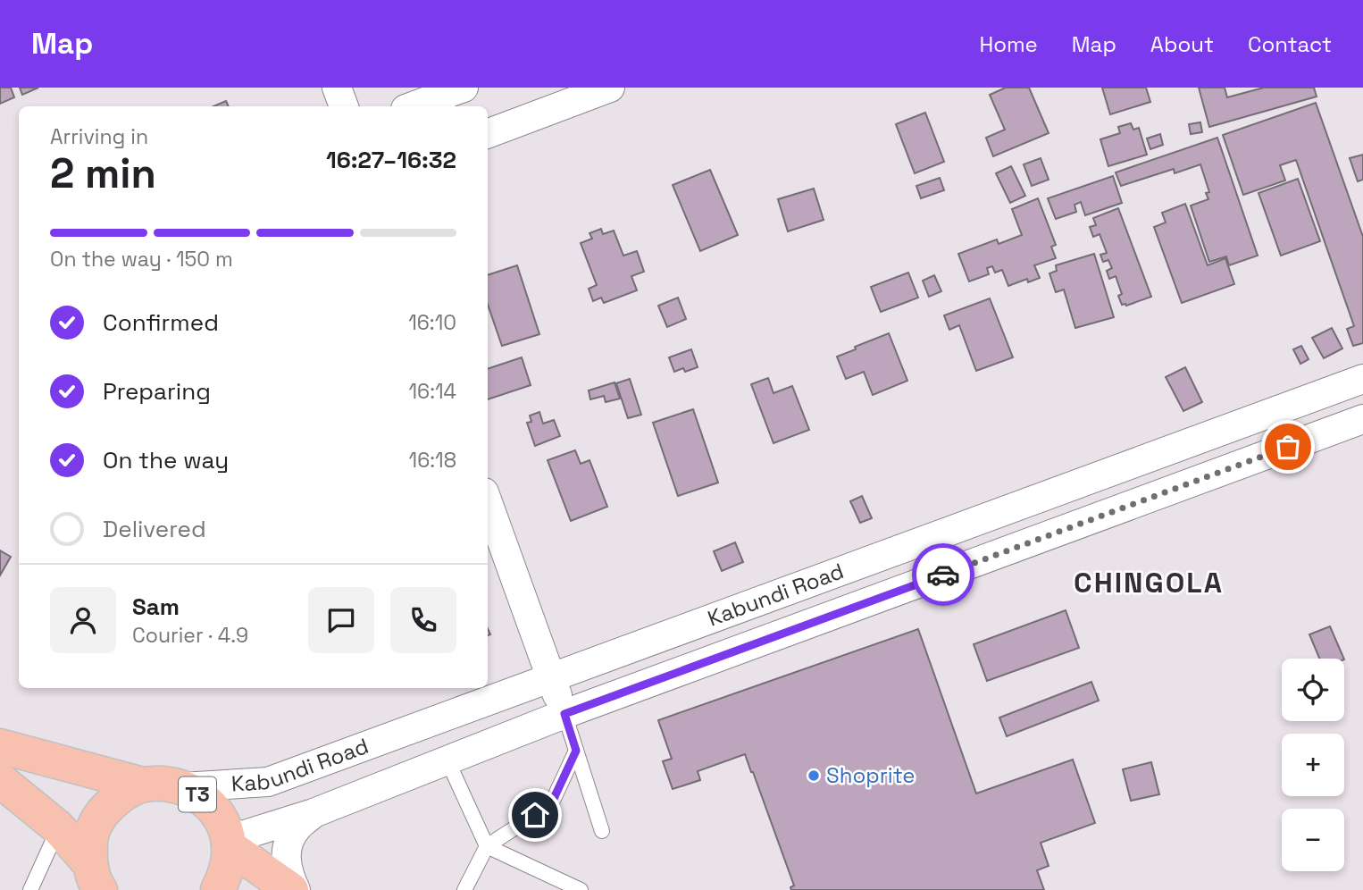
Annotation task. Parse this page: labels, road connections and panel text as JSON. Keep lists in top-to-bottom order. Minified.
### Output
{"streets":{"highway":["T3"],"street":["Kabundi Road"]},"crossings":[["Kabundi Road","T3"]],"districts":["CHINGOLA"],"places":["Shoprite"],"page":{"header":"Map","nav":["Home","Map","About","Contact"],"heading":["2 min","Arriving in","16:27–16:32"],"panel":["Sam","Courier · 4.9"],"bar":"On the way · 150 m","list":[["Confirmed","16:10"],["Preparing","16:14"],["On the way","16:18"],"Delivered"],"map_buttons":["+","−"]}}
